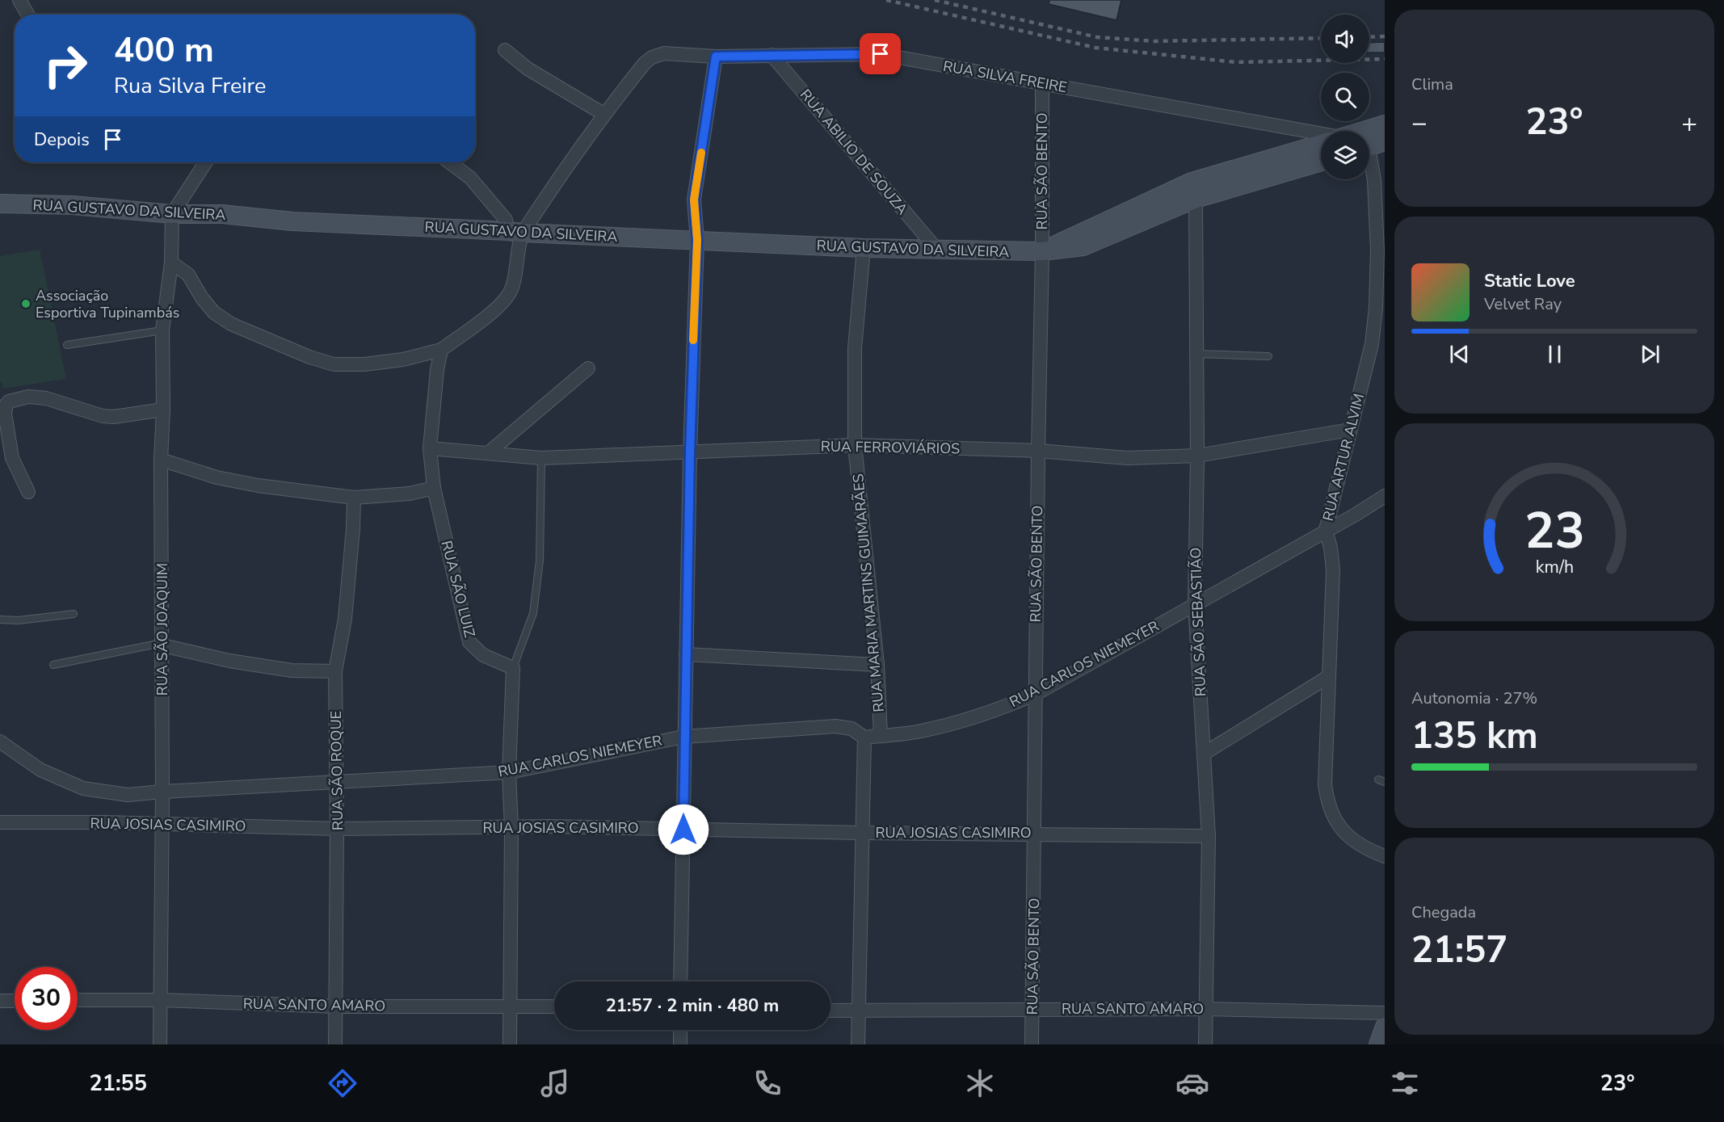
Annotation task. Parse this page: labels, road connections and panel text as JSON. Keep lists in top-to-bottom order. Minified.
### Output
{"streets":{"main road":["RUA GUSTAVO DA SILVEIRA"],"street":["RUA SILVA FREIRE","RUA ABILIO DE SOUZA","RUA SÃO BENTO","RUA FERROVIÁRIOS","RUA ARTUR ALVIM","RUA SÃO LUIZ","RUA MARIA MARTINS GUIMARÃES","RUA SÃO SEBASTIÃO","RUA SÃO JOAQUIM","RUA CARLOS NIEMEYER","RUA SÃO ROQUE","RUA JOSIAS CASIMIRO","RUA SANTO AMARO"]},"crossings":[["RUA SILVA FREIRE","RUA ABILIO DE SOUZA"],["RUA SILVA FREIRE","RUA SÃO BENTO"],["RUA ABILIO DE SOUZA","RUA GUSTAVO DA SILVEIRA"],["RUA SÃO BENTO","RUA GUSTAVO DA SILVEIRA"],["RUA SÃO BENTO","RUA FERROVIÁRIOS"],["RUA SÃO BENTO","RUA CARLOS NIEMEYER"],["RUA SÃO BENTO","RUA JOSIAS CASIMIRO"],["RUA SÃO BENTO","RUA SANTO AMARO"],["RUA GUSTAVO DA SILVEIRA","RUA MARIA MARTINS GUIMARÃES"],["RUA GUSTAVO DA SILVEIRA","RUA SÃO SEBASTIÃO"],["RUA GUSTAVO DA SILVEIRA","RUA SÃO JOAQUIM"],["RUA FERROVIÁRIOS","RUA ARTUR ALVIM"],["RUA FERROVIÁRIOS","RUA SÃO LUIZ"],["RUA FERROVIÁRIOS","RUA MARIA MARTINS GUIMARÃES"],["RUA FERROVIÁRIOS","RUA SÃO SEBASTIÃO"],["RUA ARTUR ALVIM","RUA CARLOS NIEMEYER"],["RUA MARIA MARTINS GUIMARÃES","RUA CARLOS NIEMEYER"],["RUA SÃO SEBASTIÃO","RUA CARLOS NIEMEYER"],["RUA SÃO SEBASTIÃO","RUA JOSIAS CASIMIRO"],["RUA SÃO SEBASTIÃO","RUA SANTO AMARO"],["RUA SÃO JOAQUIM","RUA CARLOS NIEMEYER"],["RUA SÃO JOAQUIM","RUA JOSIAS CASIMIRO"],["RUA SÃO JOAQUIM","RUA SANTO AMARO"],["RUA CARLOS NIEMEYER","RUA SÃO ROQUE"],["RUA SÃO ROQUE","RUA JOSIAS CASIMIRO"],["RUA SÃO ROQUE","RUA SANTO AMARO"]],"places":["Associação Esportiva Tupinambás"],"page":{"tile":["Clima",["Autonomia · 27%","135 km"],["Chegada","21:57"]],"turn":["400 m","Rua Silva Freire"],"heat":["−","23°","+"],"then":"Depois","song":["Static Love","Velvet Ray"],"limit":"30","trip":"21:57 · 2 min · 480 m","tabs":["21:55","23°"],"gauge":["23","km/h"]}}
